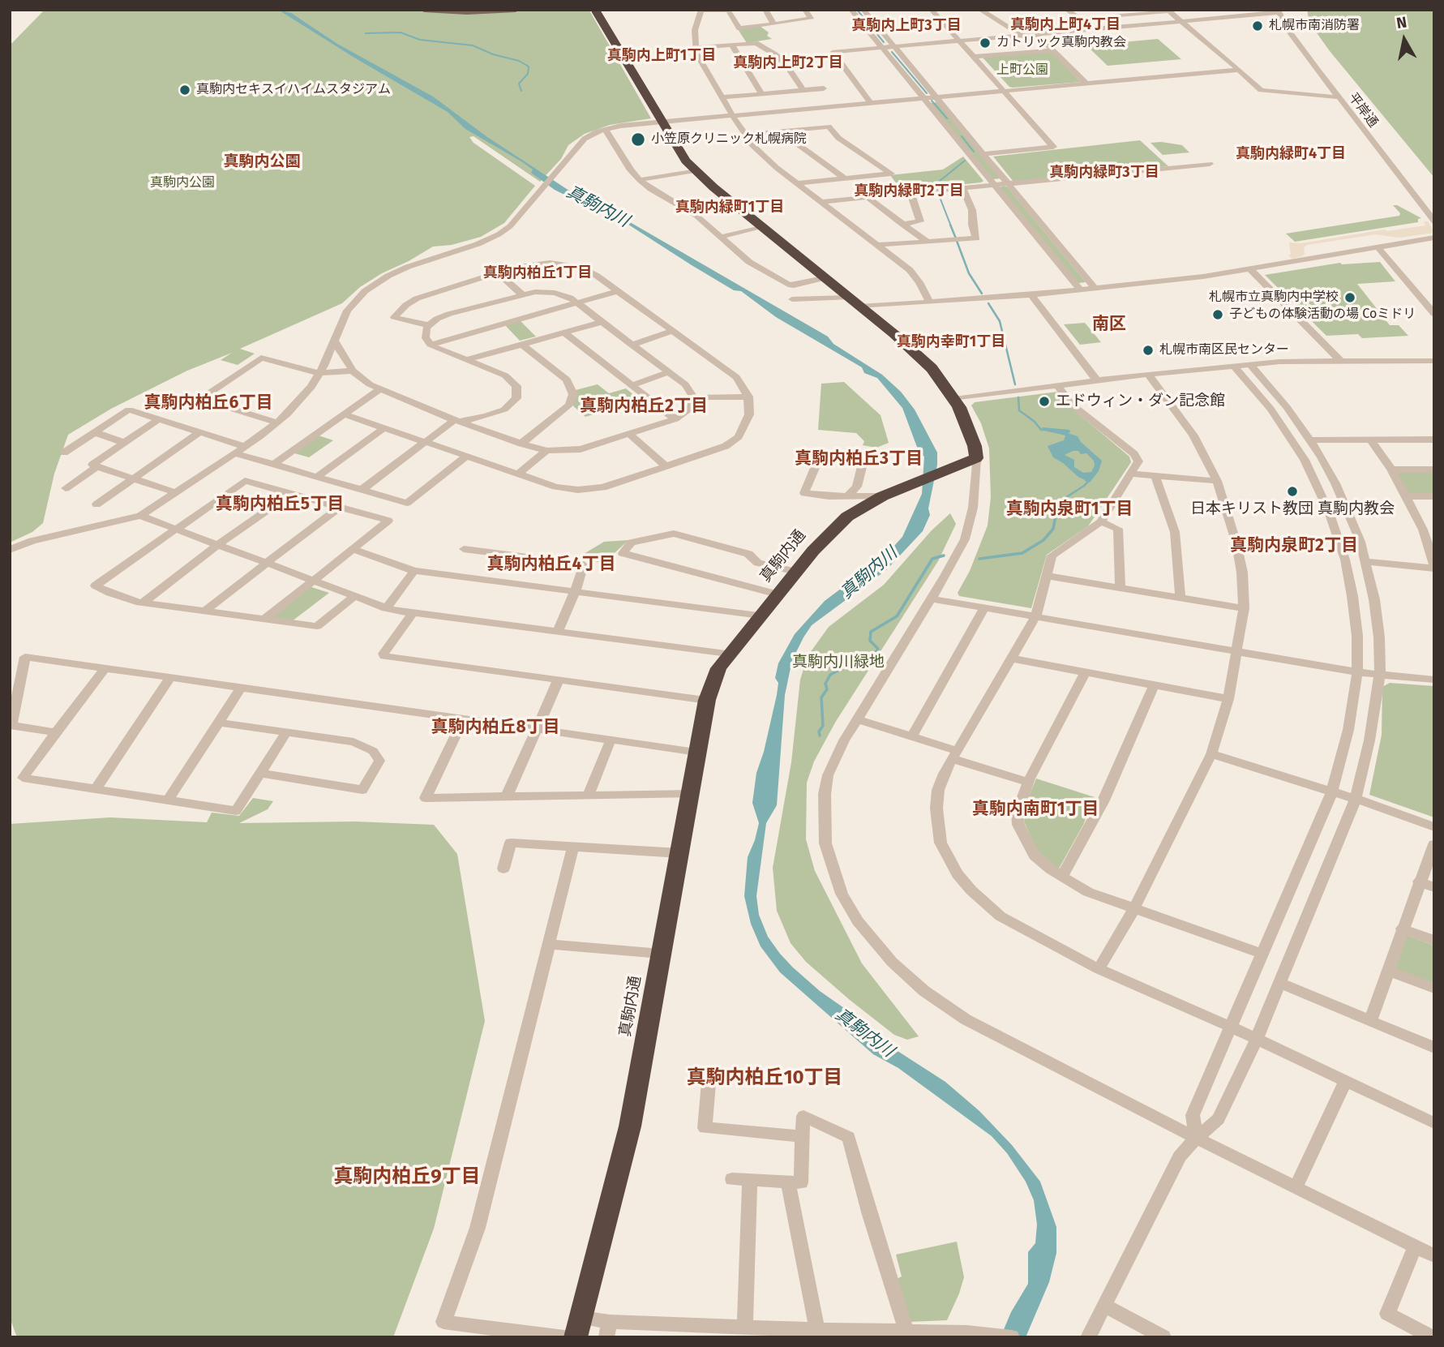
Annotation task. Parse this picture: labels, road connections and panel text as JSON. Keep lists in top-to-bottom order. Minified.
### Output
{"streets":{"highway":["真駒内通"],"street":["平岸通"]},"districts":["真駒内上町4丁目","真駒内上町3丁目","真駒内上町1丁目","真駒内上町2丁目","真駒内緑町4丁目","真駒内公園","真駒内緑町3丁目","真駒内緑町2丁目","真駒内緑町1丁目","真駒内柏丘1丁目","南区","真駒内幸町1丁目","真駒内柏丘6丁目","真駒内柏丘2丁目","真駒内柏丘3丁目","真駒内柏丘5丁目","真駒内泉町1丁目","真駒内泉町2丁目","真駒内柏丘4丁目","真駒内柏丘8丁目","真駒内南町1丁目","真駒内柏丘10丁目","真駒内柏丘9丁目"],"water":["真駒内川"],"parks":["上町公園","真駒内公園","真駒内川緑地"],"places":["札幌市南消防署","カトリック真駒内教会","真駒内セキスイハイムスタジアム","小笠原クリニック札幌病院","札幌市立真駒内中学校","子どもの体験活動の場 Coミドリ","札幌市南区民センター","エドウィン・ダン記念館","日本キリスト教団 真駒内教会"],"north":"top"}
